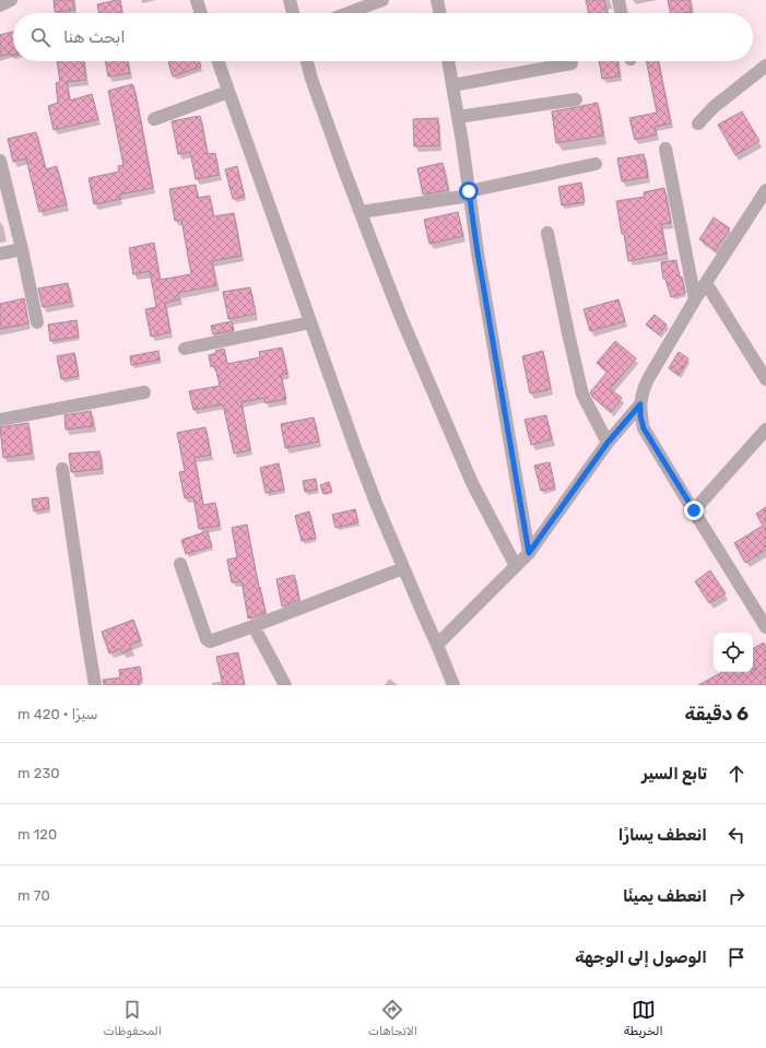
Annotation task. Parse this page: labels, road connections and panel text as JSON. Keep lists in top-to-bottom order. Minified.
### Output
{"page":{"search":"ابحث هنا","heading":["6 دقيقة","سيرًا · 420 m"],"list":[["تابع السير","230 m"],["انعطف يسارًا","120 m"],["انعطف يمينًا","70 m"],"الوصول إلى الوجهة"],"nav":["الخريطة","الاتجاهات","المحفوظات"]}}
